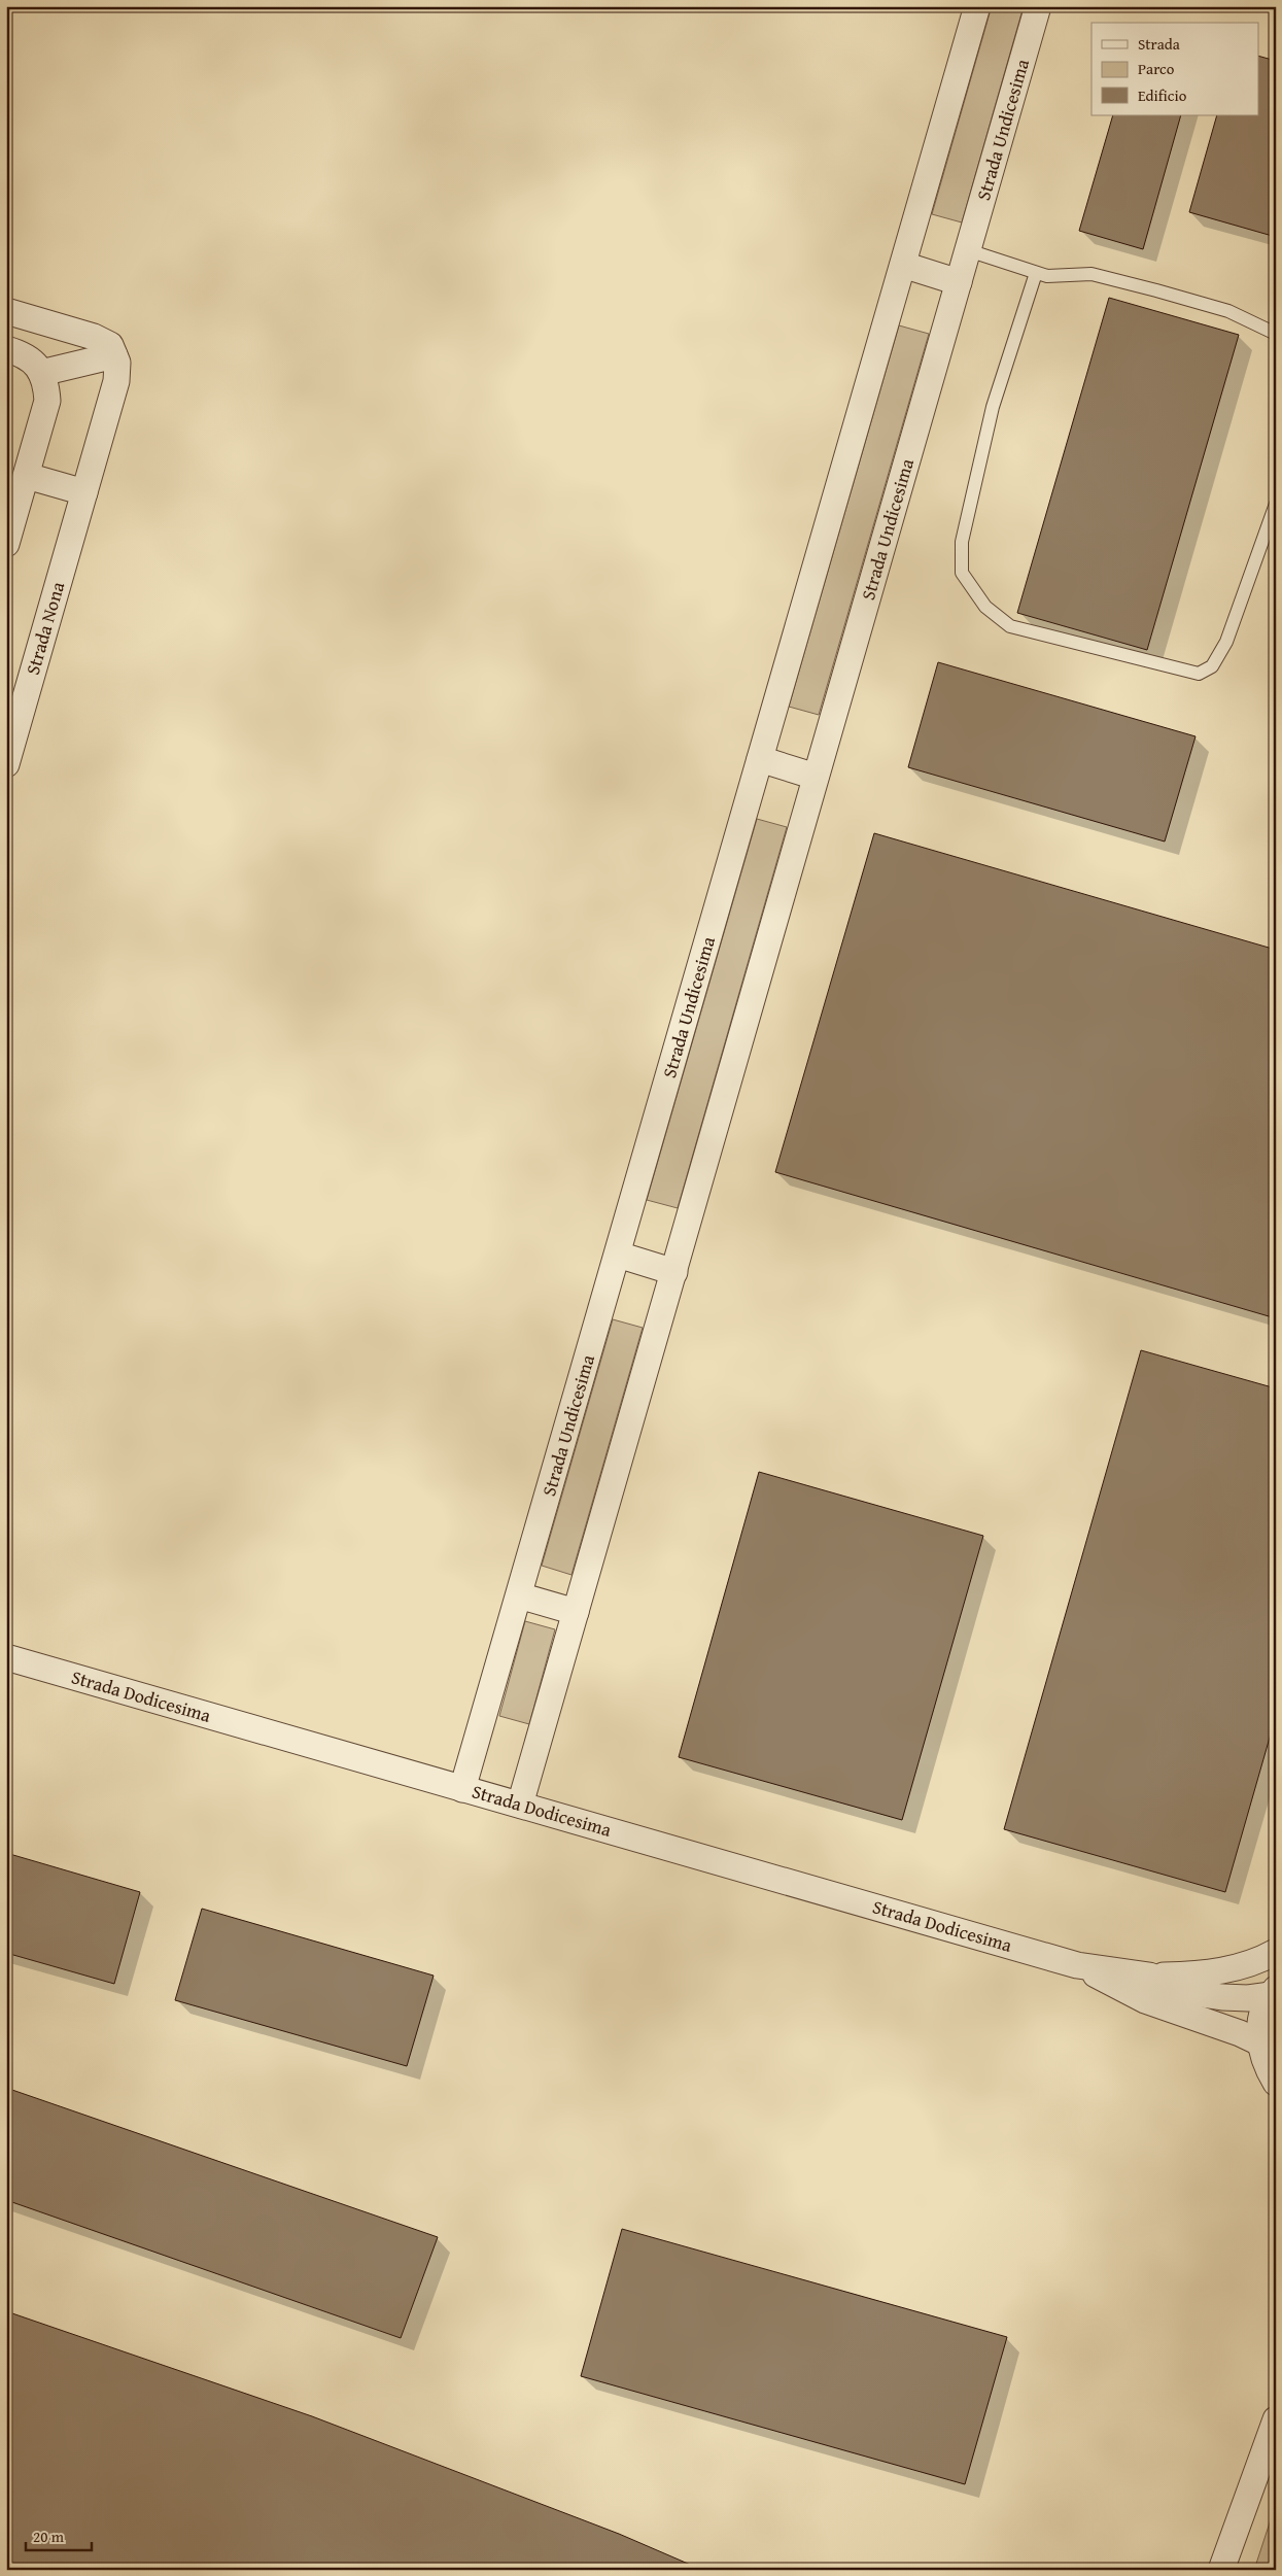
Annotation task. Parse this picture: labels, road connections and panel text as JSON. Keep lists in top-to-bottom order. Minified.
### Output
{"streets":{"street":["Strada Undicesima","Strada Nona","Strada Dodicesima"]},"crossings":[["Strada Undicesima","Strada Dodicesima"]],"legend":["Strada","Parco","Edificio"],"scale_bar":"20 m"}
